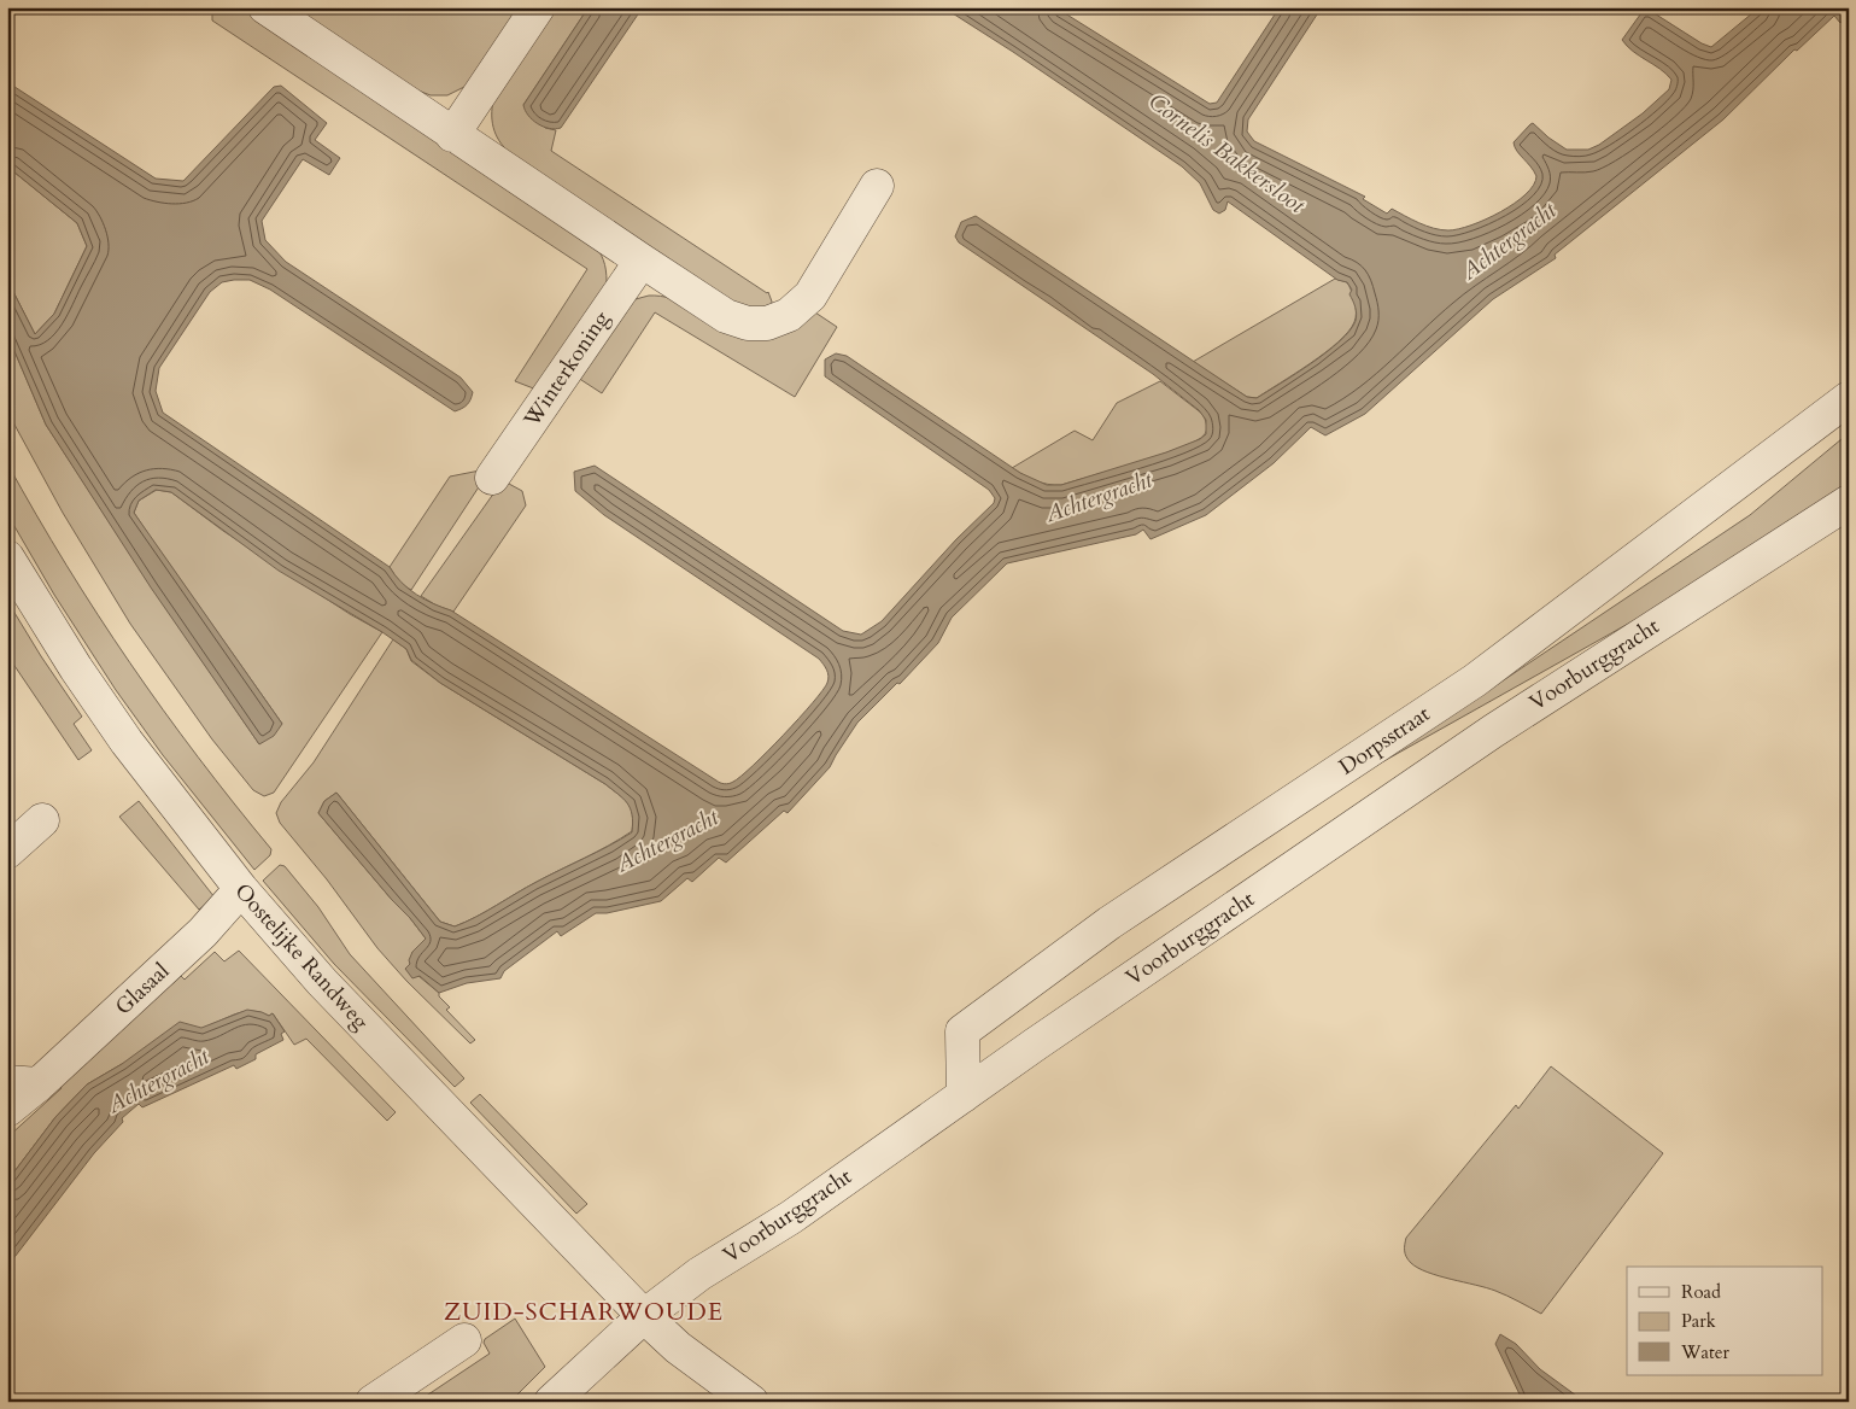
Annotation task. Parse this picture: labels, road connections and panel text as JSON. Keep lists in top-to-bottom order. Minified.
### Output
{"streets":{"street":["Winterkoning","Voorburggracht","Dorpsstraat","Oostelijke Randweg","Glasaal"]},"crossings":[["Voorburggracht","Dorpsstraat"],["Voorburggracht","Oostelijke Randweg"],["Oostelijke Randweg","Glasaal"]],"districts":["ZUID-SCHARWOUDE"],"water":["Cornelis Bakkersloot","Achtergracht"],"legend":["Road","Park","Water"]}
